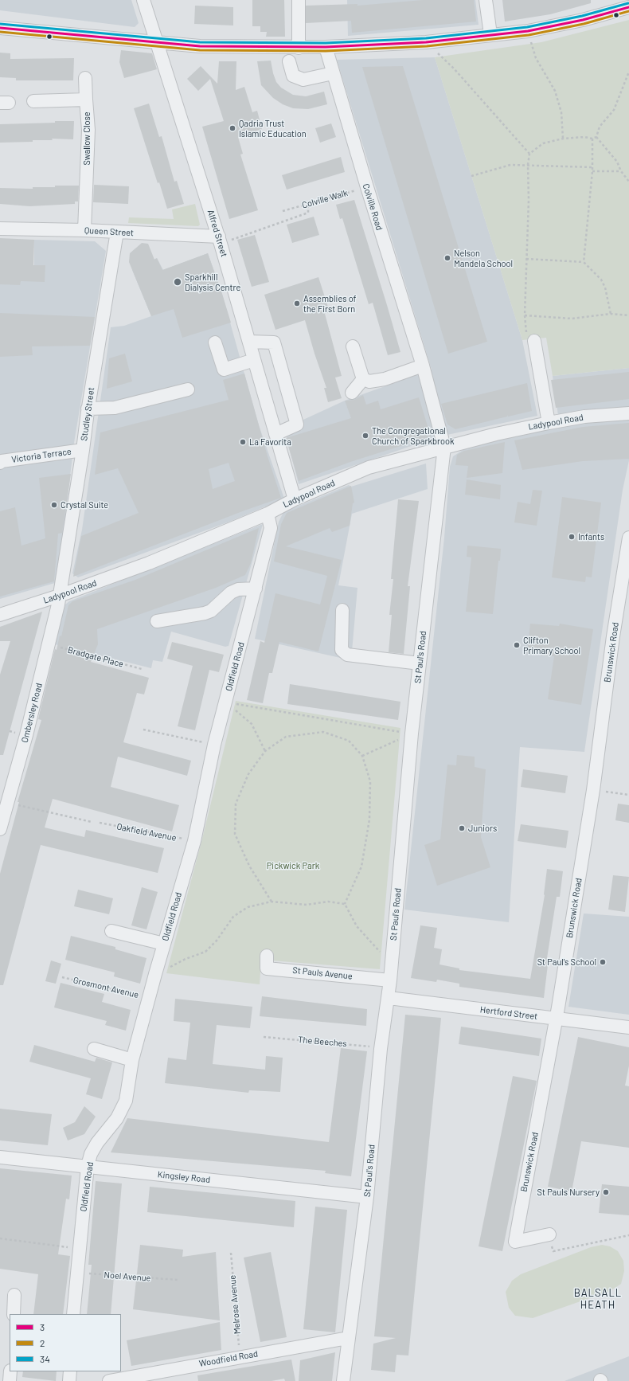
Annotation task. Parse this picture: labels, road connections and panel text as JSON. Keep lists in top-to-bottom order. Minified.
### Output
{"streets":{"street":["Swallow Close","Colville Road","Queen Street","Alfred Street","Studley Street","Ladypool Road","Victoria Terrace","Brunswick Road","St Paul's Road","Oldfield Road","Ombersley Road","St Pauls Avenue","Hertford Street","Kingsley Road","Woodfield Road"],"path":["Colville Walk","Bradgate Place","Oakfield Avenue","Grosmont Avenue","The Beeches","Noel Avenue","Melrose Avenue"]},"crossings":[["Swallow Close","Queen Street"],["Colville Walk","Colville Road"],["Colville Road","Ladypool Road"],["Colville Road","St Paul's Road"],["Queen Street","Alfred Street"],["Queen Street","Studley Street"],["Alfred Street","Ladypool Road"],["Studley Street","Ladypool Road"],["Studley Street","Victoria Terrace"],["Studley Street","Ombersley Road"],["Ladypool Road","St Paul's Road"],["Ladypool Road","Oldfield Road"],["Ladypool Road","Ombersley Road"],["Brunswick Road","Hertford Street"],["Bradgate Place","Ombersley Road"],["St Paul's Road","St Pauls Avenue"],["St Paul's Road","Hertford Street"],["St Paul's Road","The Beeches"],["St Paul's Road","Kingsley Road"],["St Paul's Road","Woodfield Road"],["Oldfield Road","Oakfield Avenue"],["Oldfield Road","Grosmont Avenue"],["Oldfield Road","Kingsley Road"],["Oldfield Road","Noel Avenue"],["Melrose Avenue","Woodfield Road"]],"districts":["BALSALL HEATH"],"parks":["Pickwick Park"],"places":["Qadria Trust Islamic Education","Nelson Mandela School","Sparkhill Dialysis Centre","Assemblies of the First Born","The Congregational Church of Sparkbrook","La Favorita","Crystal Suite","Infants","Clifton Primary School","Juniors","St Paul's School","St Pauls Nursery"],"lines":["transit line 34","transit line 3","transit line 2"],"legend":["3","2","34"]}
